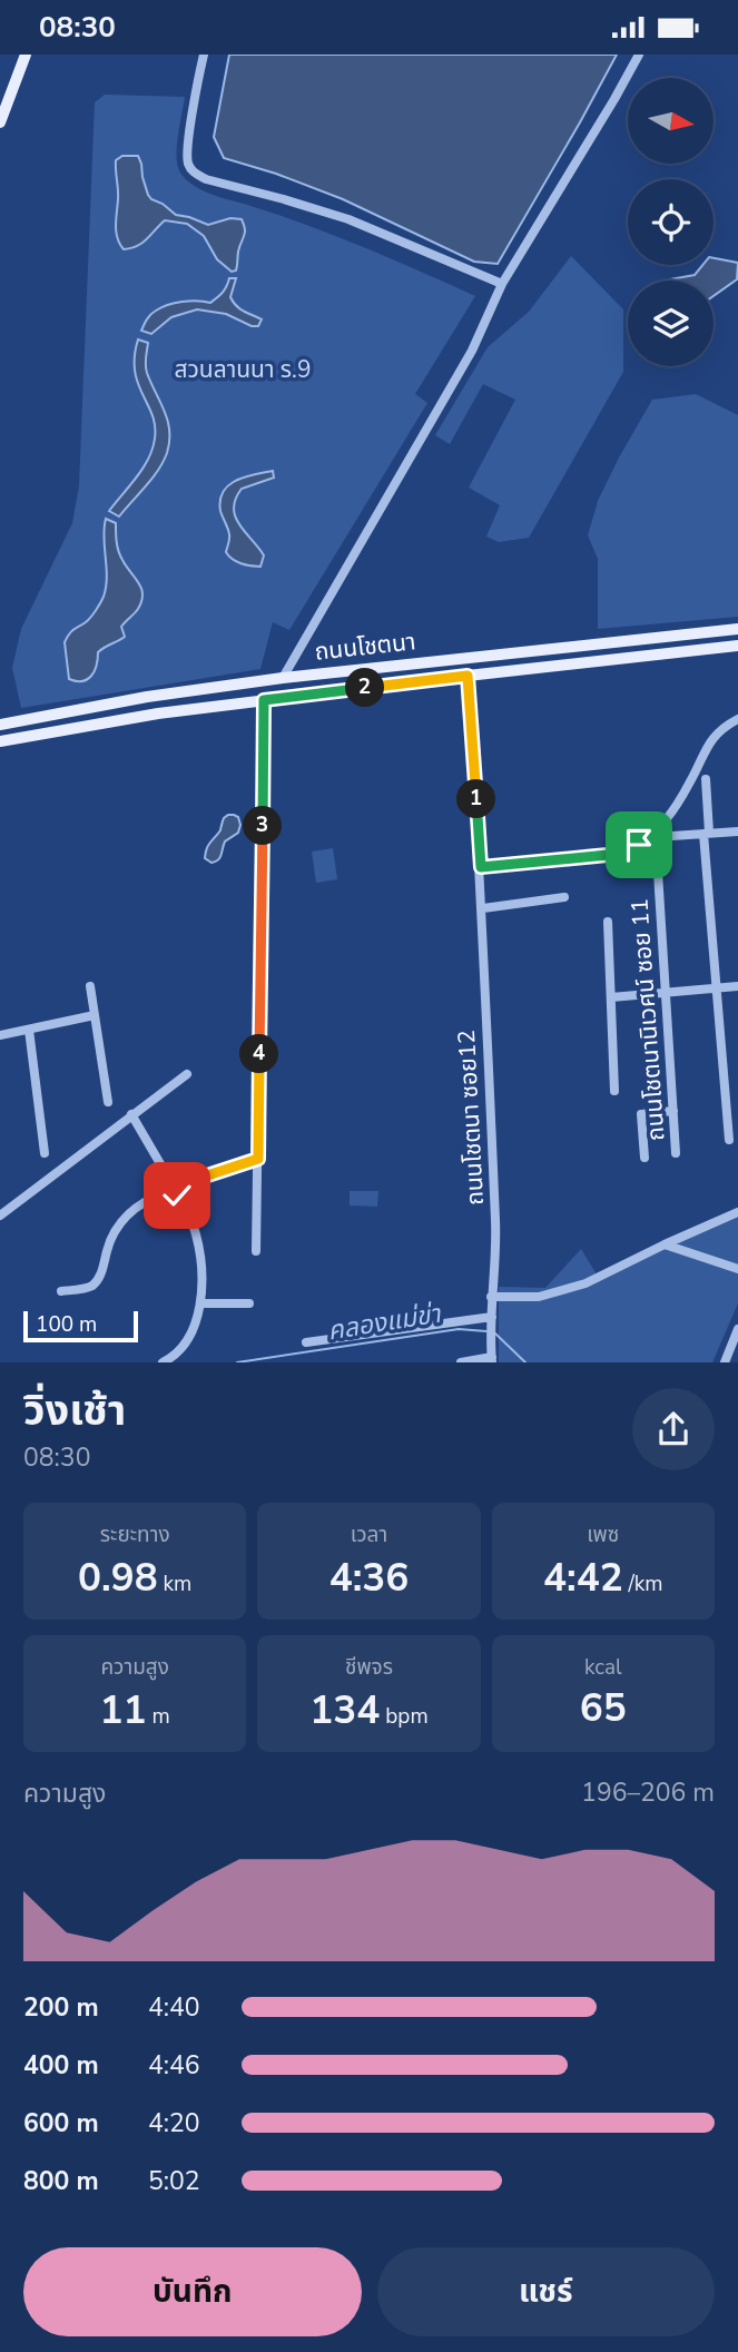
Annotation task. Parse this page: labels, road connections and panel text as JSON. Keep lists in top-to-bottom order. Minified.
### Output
{"streets":{"main road":["ถนนโชตนา"],"street":["ถนนโชตนานิเวศน์ ซอย 11","ถนนโชตนา ซอย12"]},"crossings":[["ถนนโชตนา","ถนนโชตนา ซอย12"]],"water":["คลองแม่ข่า"],"parks":["สวนลานนา ร.9"],"scale_bar":"100 m","north":"right","page":{"status":"08:30","pins":["2","1","3","4"],"scale":"100 m","heading":["วิ่งเช้า","08:30"],"stats":[["ระยะทาง","0.98 km"],["เวลา","4:36"],["เพซ","4:42 /km"],["ความสูง","11 m"],["ชีพจร","134 bpm"],["kcal","65"]],"chart":["ความสูง","196–206 m"],"list":[{"name":"200 m","note":"4:40"},{"name":"400 m","note":"4:46"},{"name":"600 m","note":"4:20"},{"name":"800 m","note":"5:02"}],"buttons":["บันทึก","แชร์"]}}
